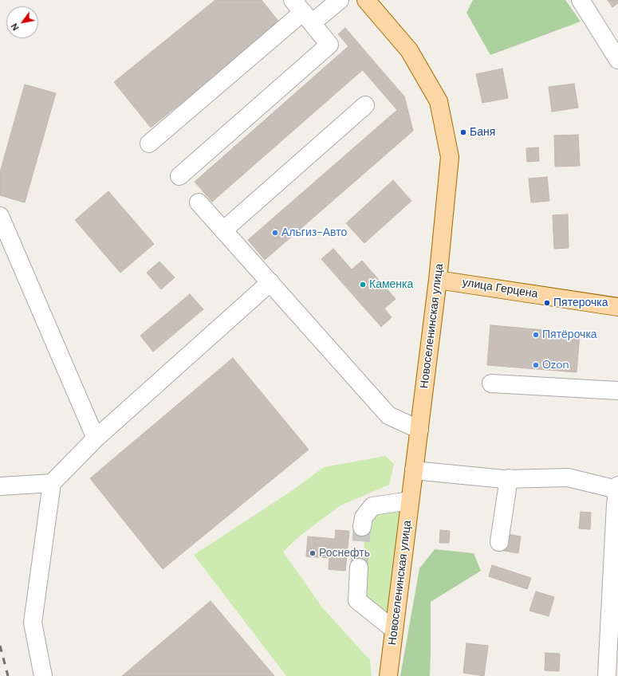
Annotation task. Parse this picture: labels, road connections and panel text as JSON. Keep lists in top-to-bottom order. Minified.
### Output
{"streets":{"main road":["улица Герцена","Новоселенинская улица"]},"crossings":[["улица Герцена","Новоселенинская улица"]],"places":["Баня","Альгиз-Авто","Каменка","Пятерочка","Пятёрочка","Ozon","Роснефть"],"north":"bottom left"}
